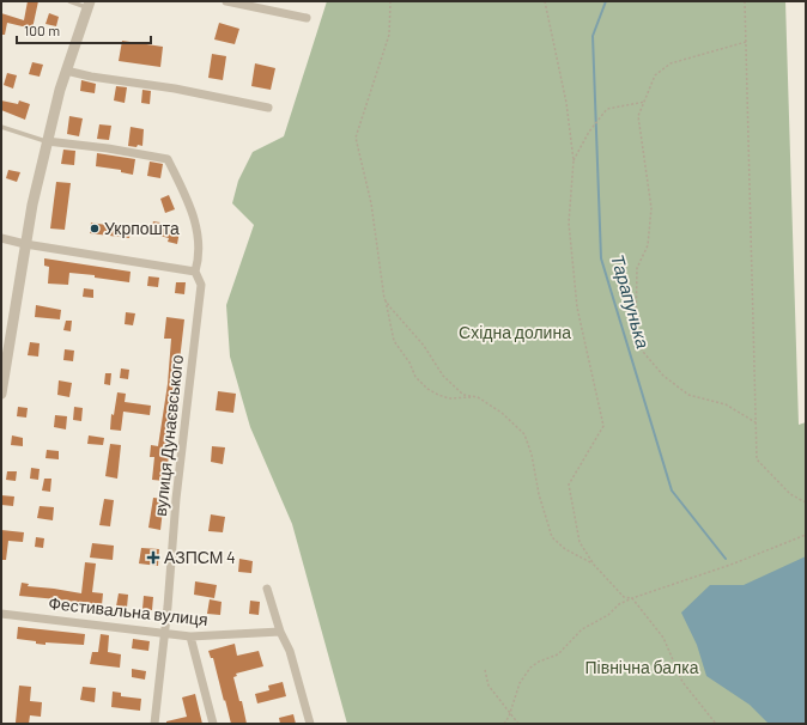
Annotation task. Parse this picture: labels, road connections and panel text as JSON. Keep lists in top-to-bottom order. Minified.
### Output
{"streets":{"street":["вулиця Дунаєвського","Фестивальна вулиця"]},"crossings":[["вулиця Дунаєвського","Фестивальна вулиця"]],"water":["Тарапунька"],"parks":["Східна долина","Північна балка"],"places":{"other":["Укрпошта"],"health":["АЗПСМ 4"]},"scale_bar":"100 m"}
